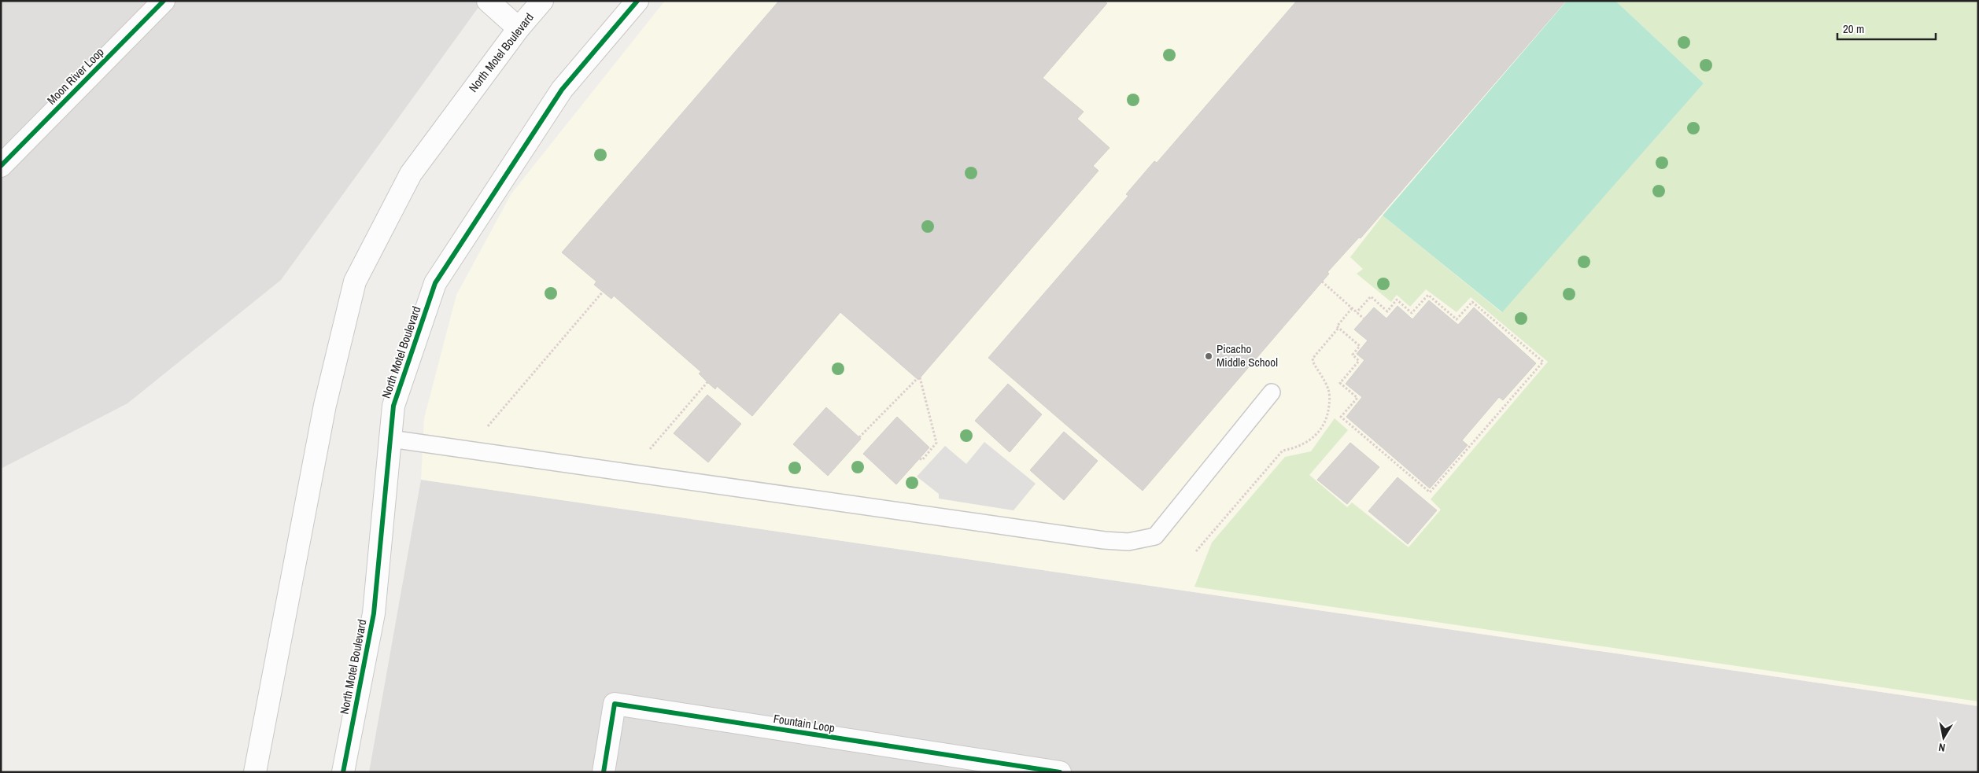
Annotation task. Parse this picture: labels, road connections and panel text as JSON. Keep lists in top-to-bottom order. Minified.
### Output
{"streets":{"street":["North Motel Boulevard","Moon River Loop","Fountain Loop"]},"places":["Picacho Middle School"],"scale_bar":"20 m","north":"bottom"}
